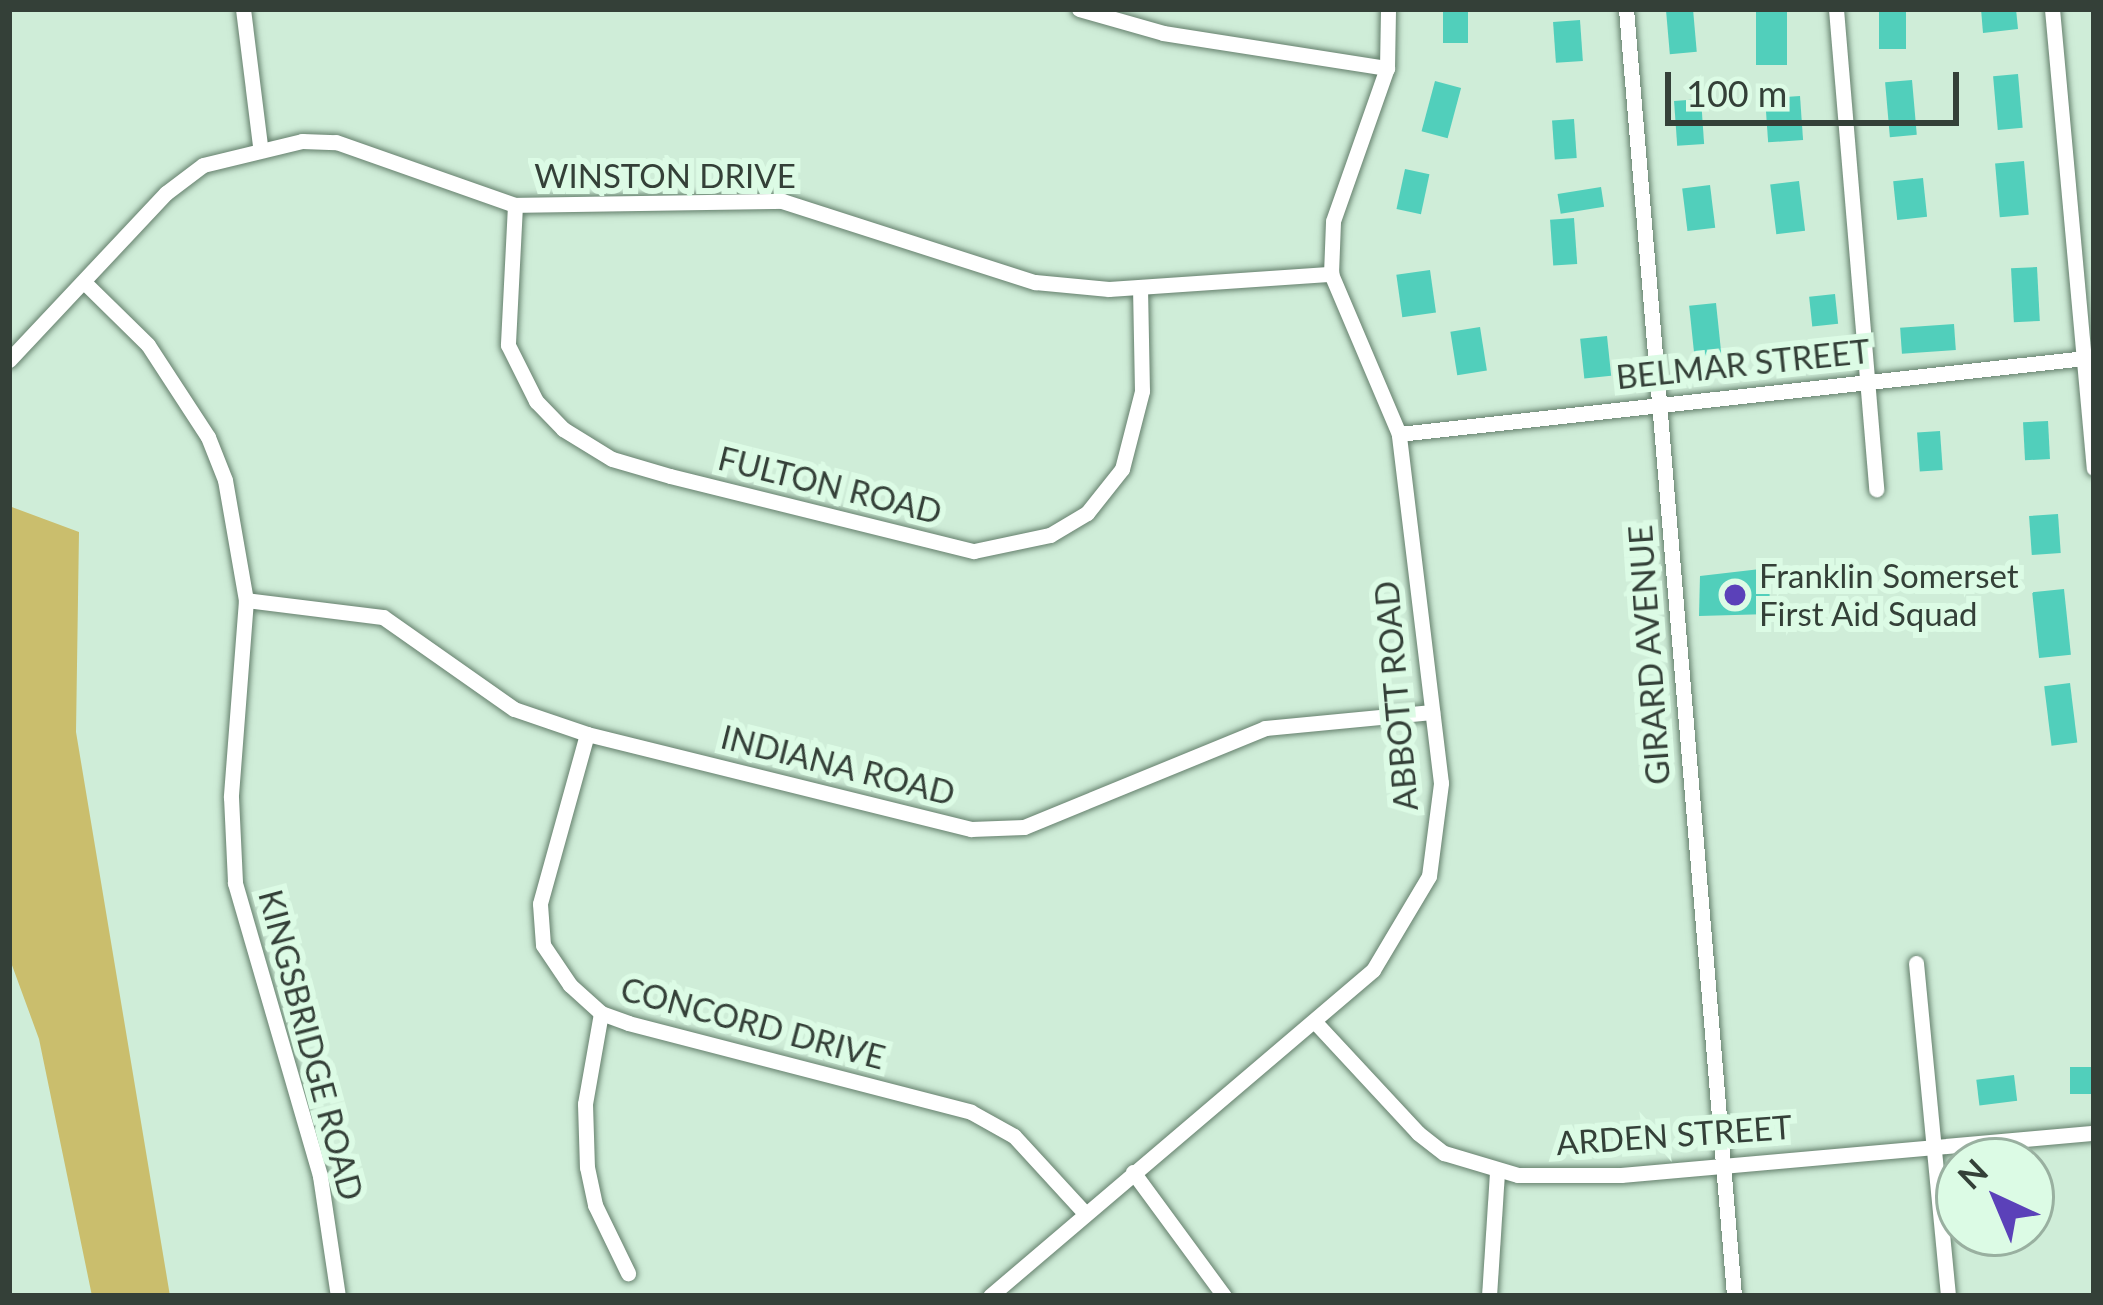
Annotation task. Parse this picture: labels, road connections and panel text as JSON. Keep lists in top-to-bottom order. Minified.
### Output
{"streets":{"street":["WINSTON DRIVE","BELMAR STREET","FULTON ROAD","GIRARD AVENUE","ABBOTT ROAD","INDIANA ROAD","CONCORD DRIVE","KINGSBRIDGE ROAD","ARDEN STREET"]},"crossings":[["WINSTON DRIVE","FULTON ROAD"],["WINSTON DRIVE","ABBOTT ROAD"],["WINSTON DRIVE","KINGSBRIDGE ROAD"],["BELMAR STREET","GIRARD AVENUE"],["BELMAR STREET","ABBOTT ROAD"],["GIRARD AVENUE","ARDEN STREET"],["ABBOTT ROAD","INDIANA ROAD"],["ABBOTT ROAD","CONCORD DRIVE"],["ABBOTT ROAD","ARDEN STREET"],["INDIANA ROAD","CONCORD DRIVE"],["INDIANA ROAD","KINGSBRIDGE ROAD"]],"places":["Franklin Somerset First Aid Squad"],"scale_bar":"100 m","north":"top left"}
